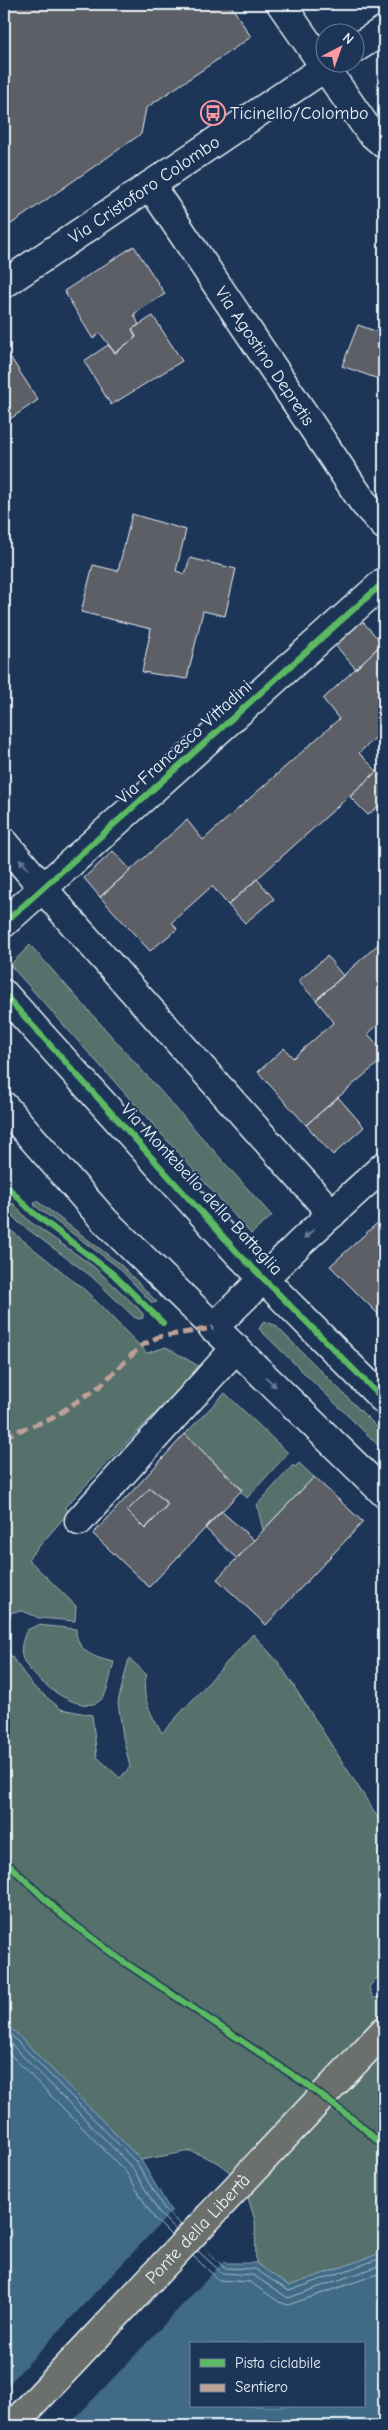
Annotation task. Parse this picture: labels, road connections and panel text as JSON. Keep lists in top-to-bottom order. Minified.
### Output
{"streets":{"main road":["Ponte della Libertà"],"street":["Via Cristoforo Colombo","Via Agostino Depretis","Via Francesco Vittadini","Via Montebello della Battaglia"]},"crossings":[["Via Cristoforo Colombo","Via Agostino Depretis"]],"places":{"bus stop":["Ticinello/Colombo"]},"legend":["Pista ciclabile","Sentiero"],"north":"top right"}
